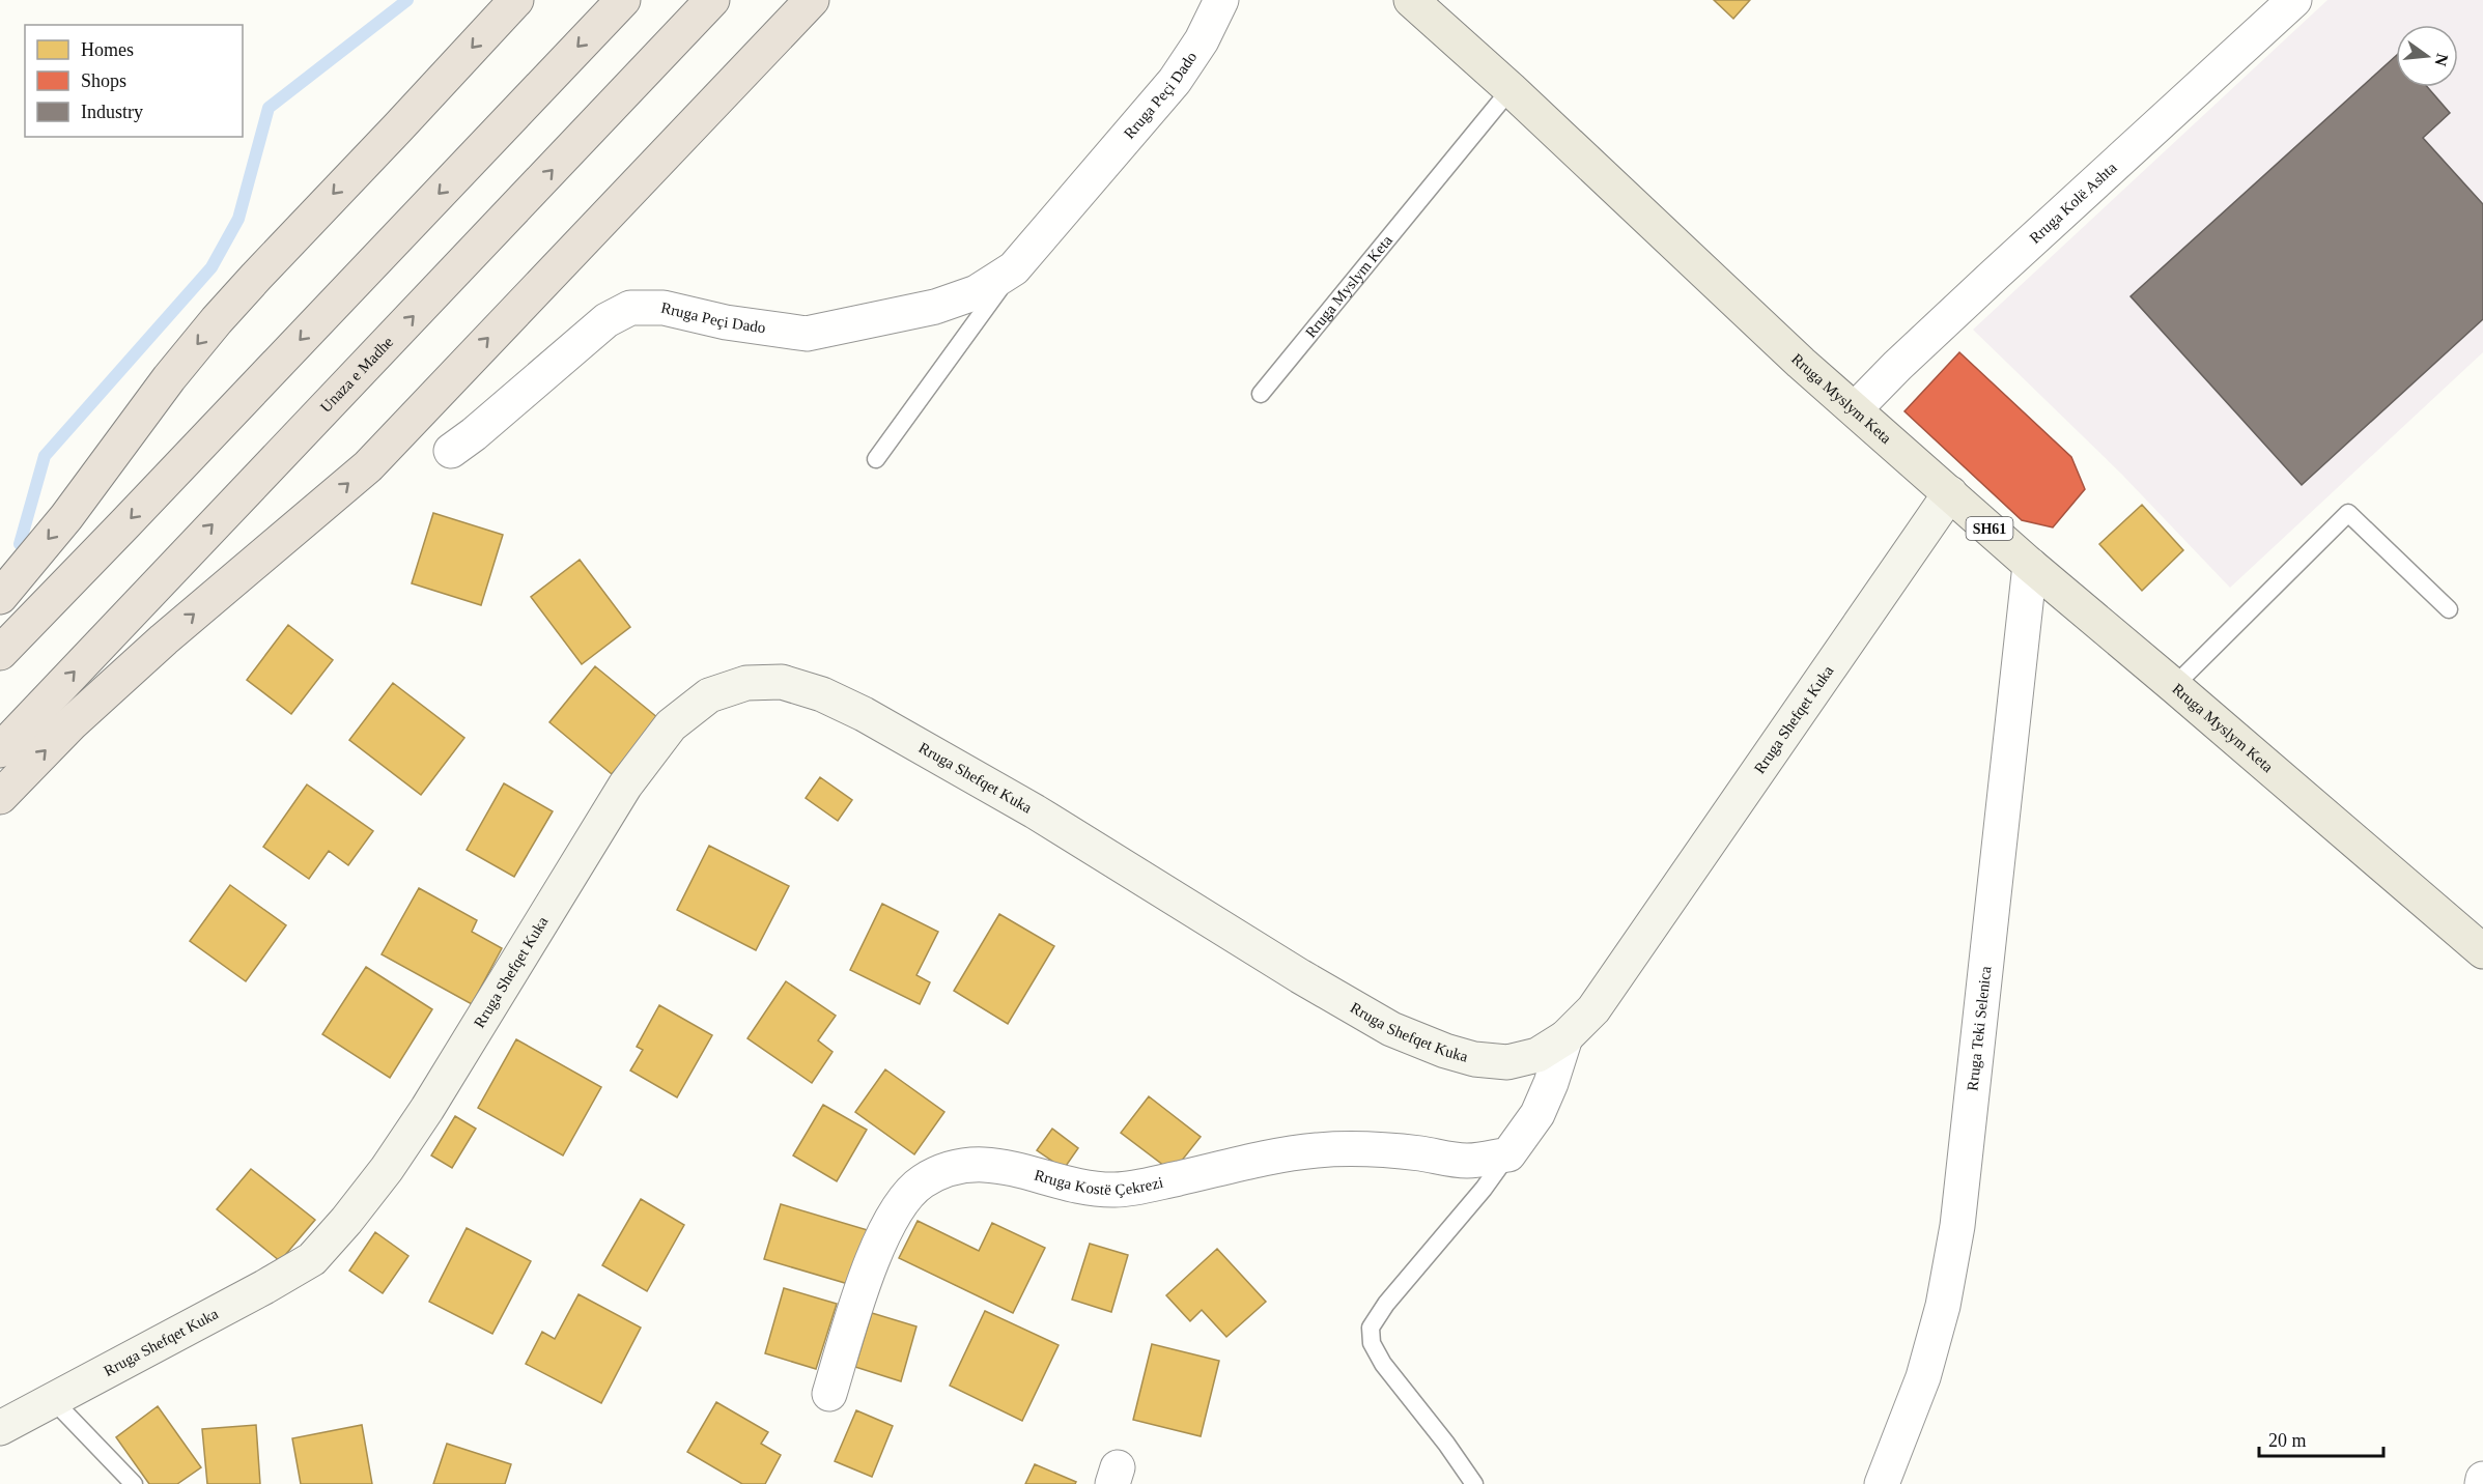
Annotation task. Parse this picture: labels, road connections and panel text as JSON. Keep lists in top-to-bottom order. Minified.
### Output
{"streets":{"highway":["Unaza e Madhe"],"main road":["Rruga Myslym Keta","SH61"],"street":["Rruga Peçi Dado","Rruga Kolë Ashta","Rruga Shefqet Kuka","Rruga Teki Selenica","Rruga Kostë Çekrezi"]},"crossings":[["Rruga Kolë Ashta","Rruga Myslym Keta"],["Rruga Myslym Keta","Rruga Shefqet Kuka"],["Rruga Myslym Keta","Rruga Teki Selenica"]],"legend":["Homes","Shops","Industry"],"scale_bar":"20 m","north":"right"}
